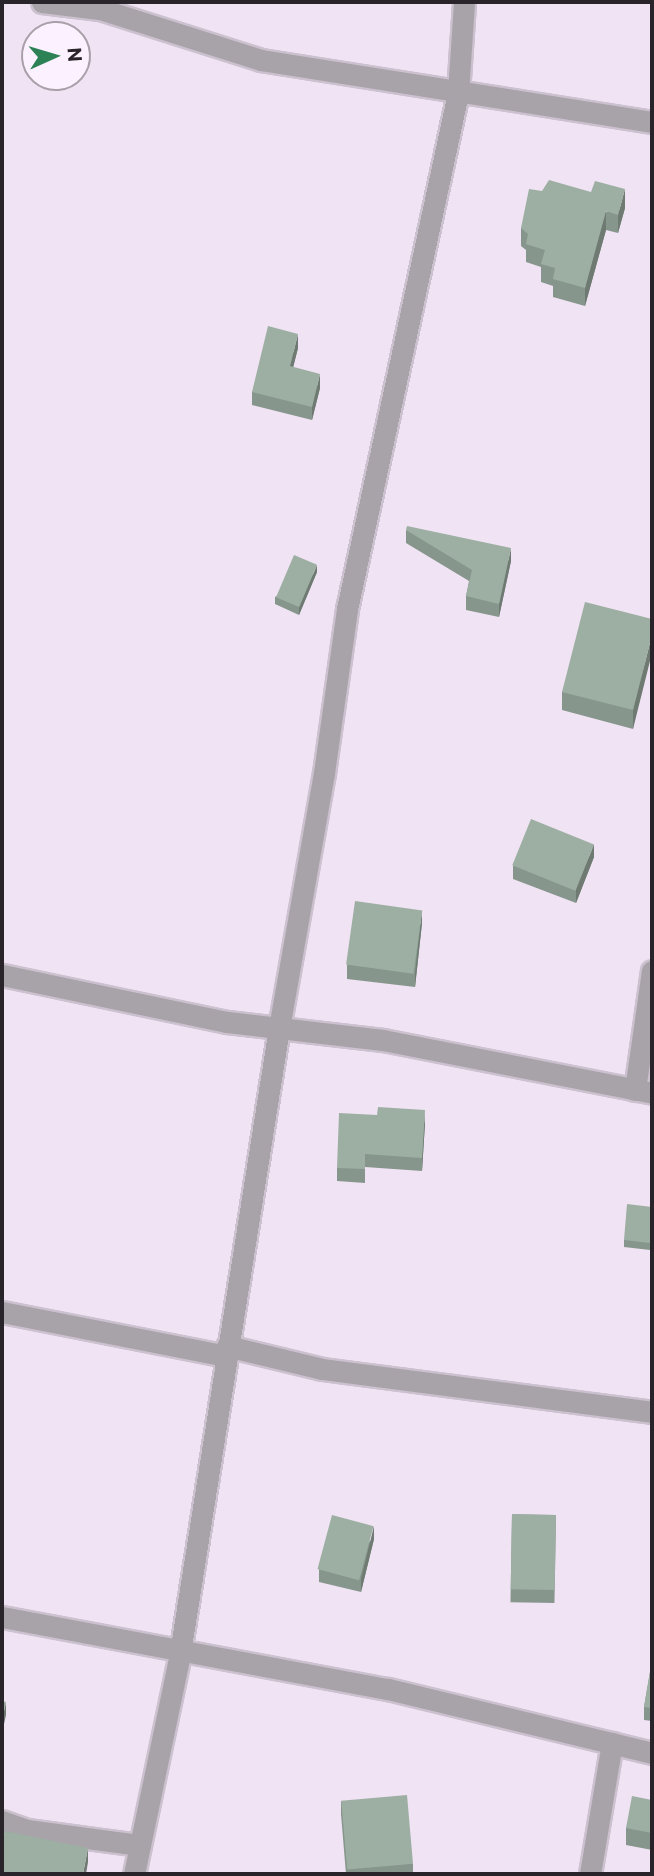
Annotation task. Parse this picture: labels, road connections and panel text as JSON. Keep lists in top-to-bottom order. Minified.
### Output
{"north":"right"}
